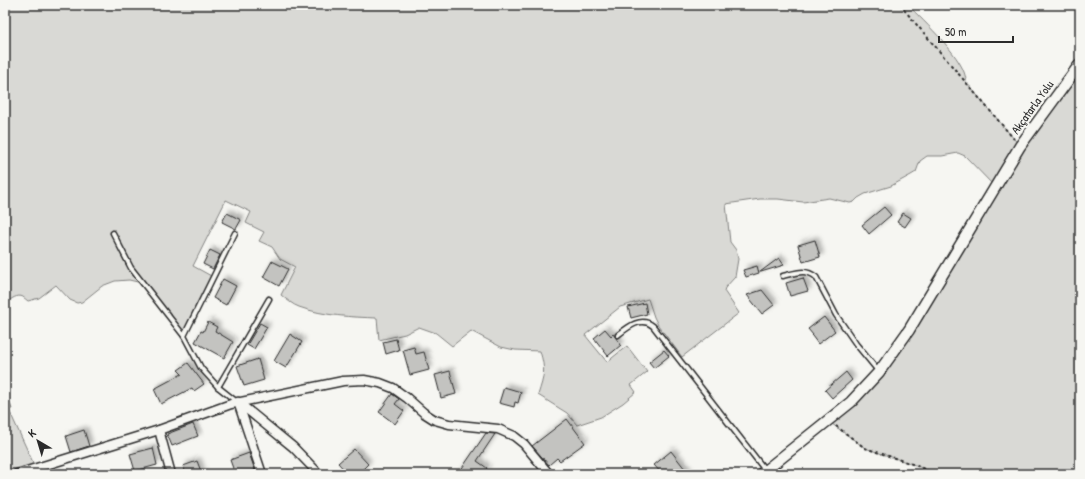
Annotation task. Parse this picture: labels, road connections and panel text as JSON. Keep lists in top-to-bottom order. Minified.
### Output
{"streets":{"street":["Akçatarla Yolu"]},"scale_bar":"50 m","north":"top left"}
